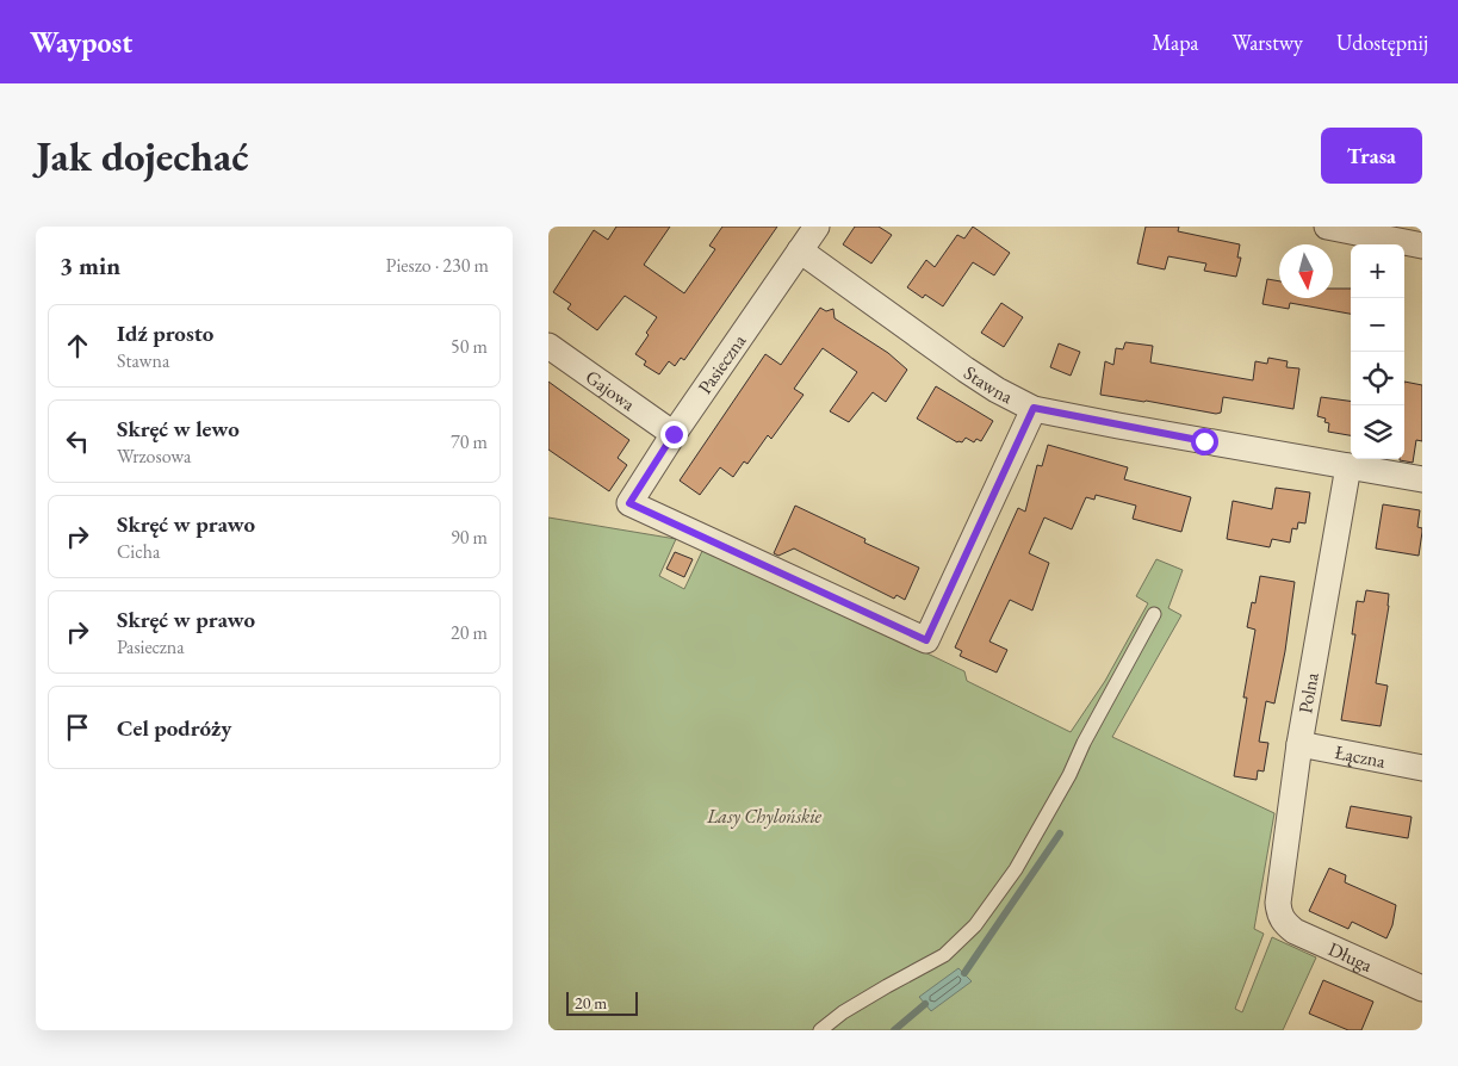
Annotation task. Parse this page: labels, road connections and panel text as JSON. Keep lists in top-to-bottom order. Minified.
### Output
{"streets":{"street":["Pasieczna","Stawna","Gajowa","Polna","Łączna","Długa"]},"crossings":[["Pasieczna","Stawna"],["Pasieczna","Gajowa"],["Stawna","Polna"],["Polna","Łączna"],["Polna","Długa"]],"parks":["Lasy Chylońskie"],"scale_bar":"20 m","north":"bottom","page":{"header":"Waypost","nav":["Mapa","Warstwy","Udostępnij"],"buttons":"Trasa","title":"Jak dojechać","heading":["3 min","Pieszo · 230 m"],"map_buttons":["+","−"],"list":[["Idź prosto","Stawna","50 m"],["Skręć w lewo","Wrzosowa","70 m"],["Skręć w prawo","Cicha","90 m"],["Skręć w prawo","Pasieczna","20 m"],"Cel podróży"],"scale":"20 m"}}
